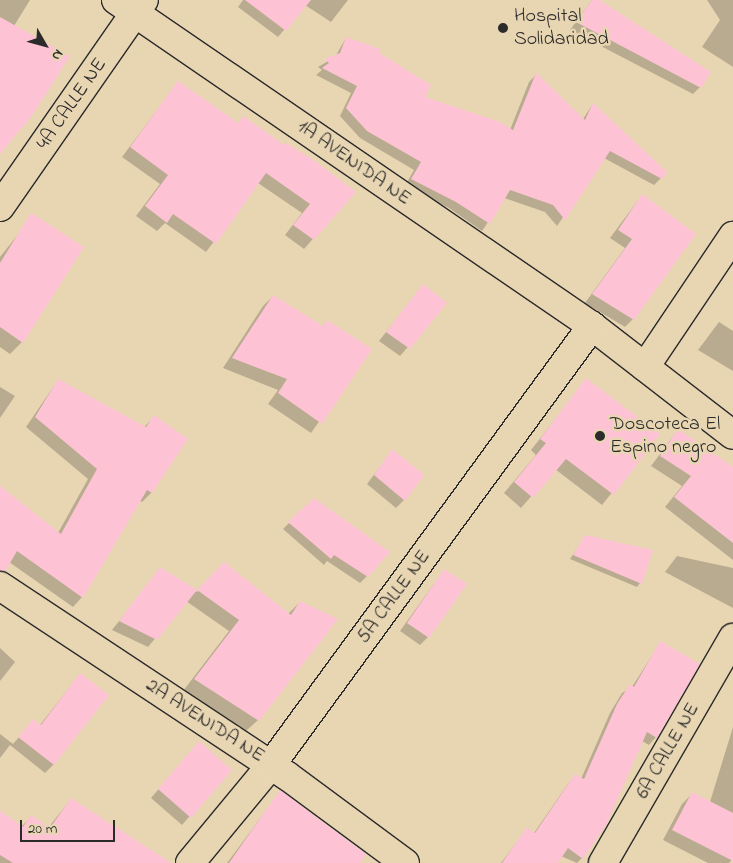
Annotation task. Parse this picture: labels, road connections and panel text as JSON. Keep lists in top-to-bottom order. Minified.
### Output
{"streets":{"street":["4A CALLE NE","1A AVENIDA NE","5A CALLE NE","2A AVENIDA NE","6A CALLE NE"]},"crossings":[["4A CALLE NE","1A AVENIDA NE"],["1A AVENIDA NE","5A CALLE NE"],["5A CALLE NE","2A AVENIDA NE"]],"places":["Hospital Solidaridad","Doscoteca El Espino negro"],"scale_bar":"20 m","north":"bottom right"}
